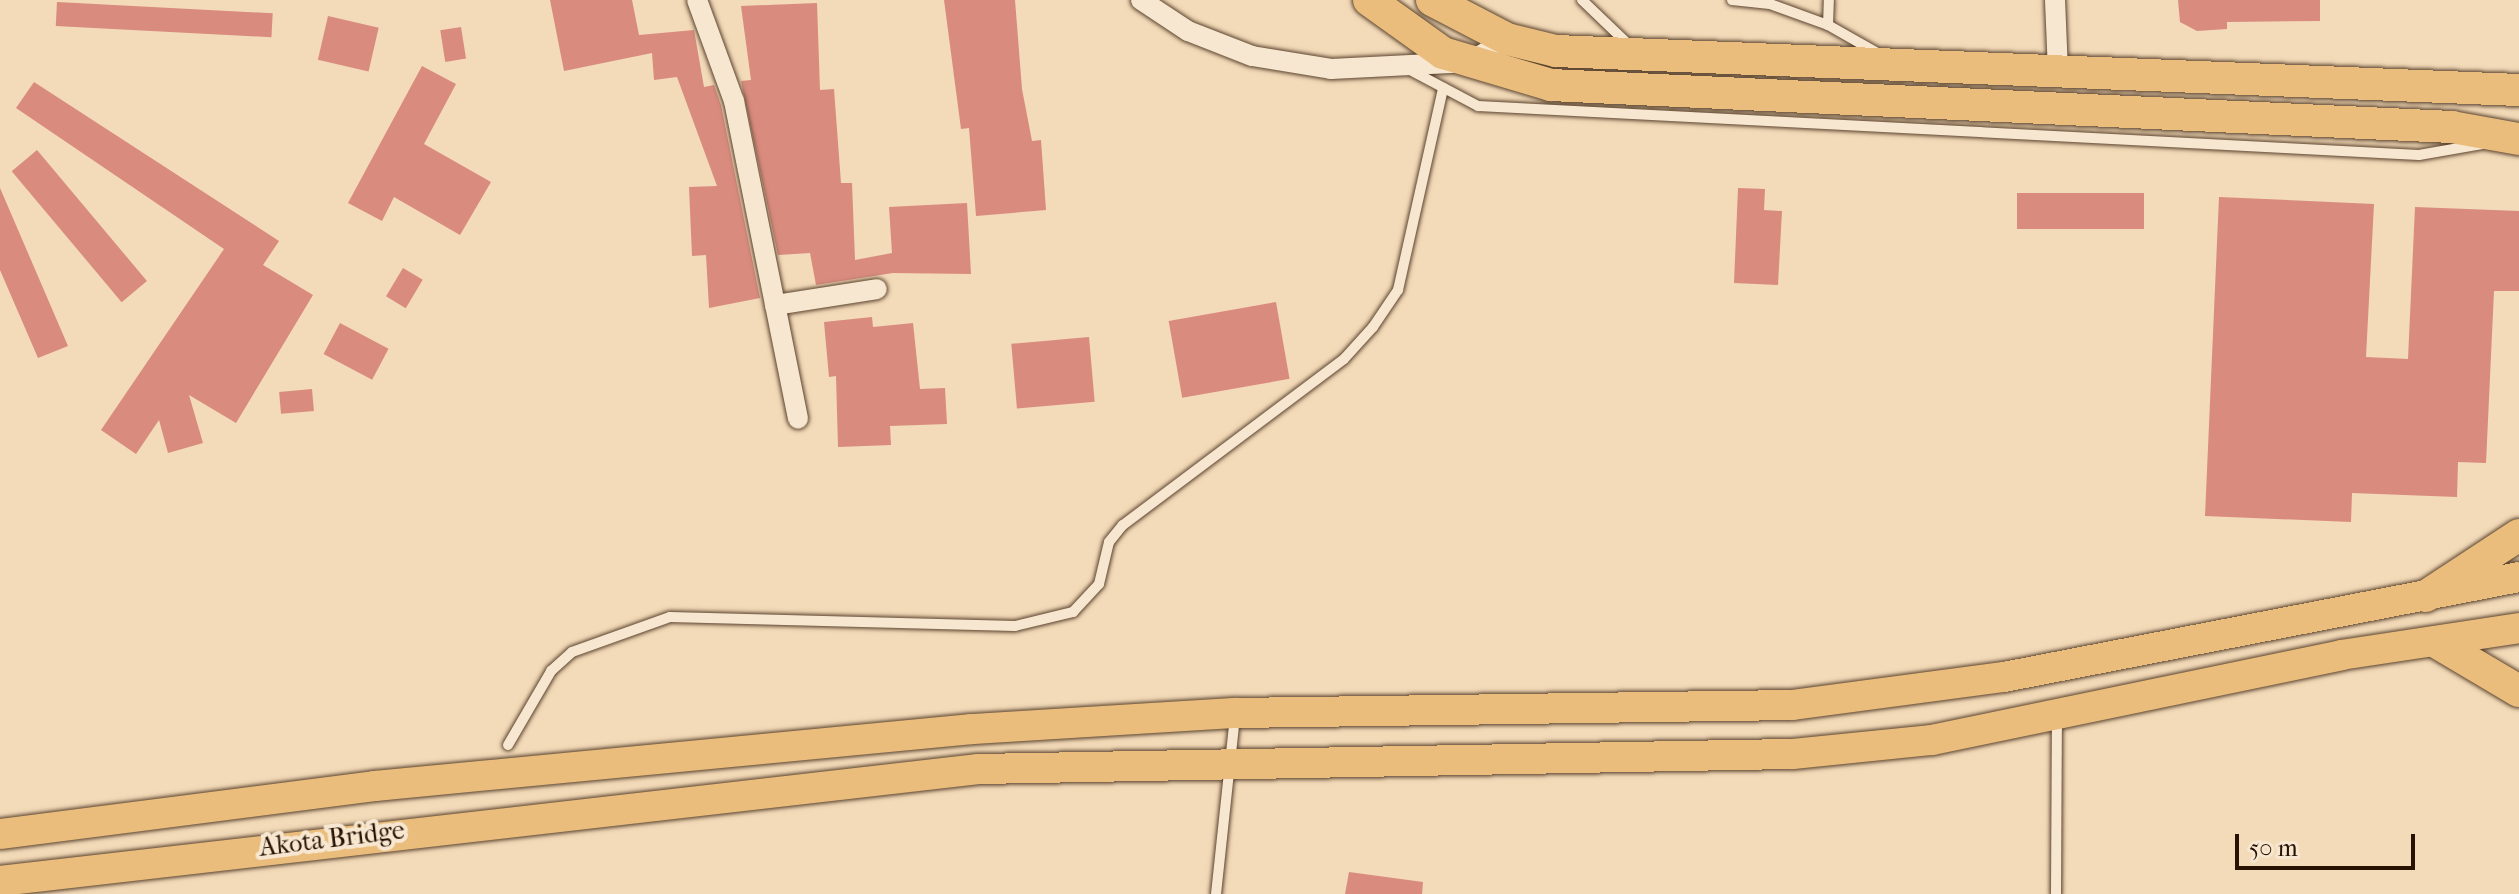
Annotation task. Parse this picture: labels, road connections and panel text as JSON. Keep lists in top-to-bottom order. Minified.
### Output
{"streets":{"main road":["Akota Bridge"]},"scale_bar":"50 m"}
